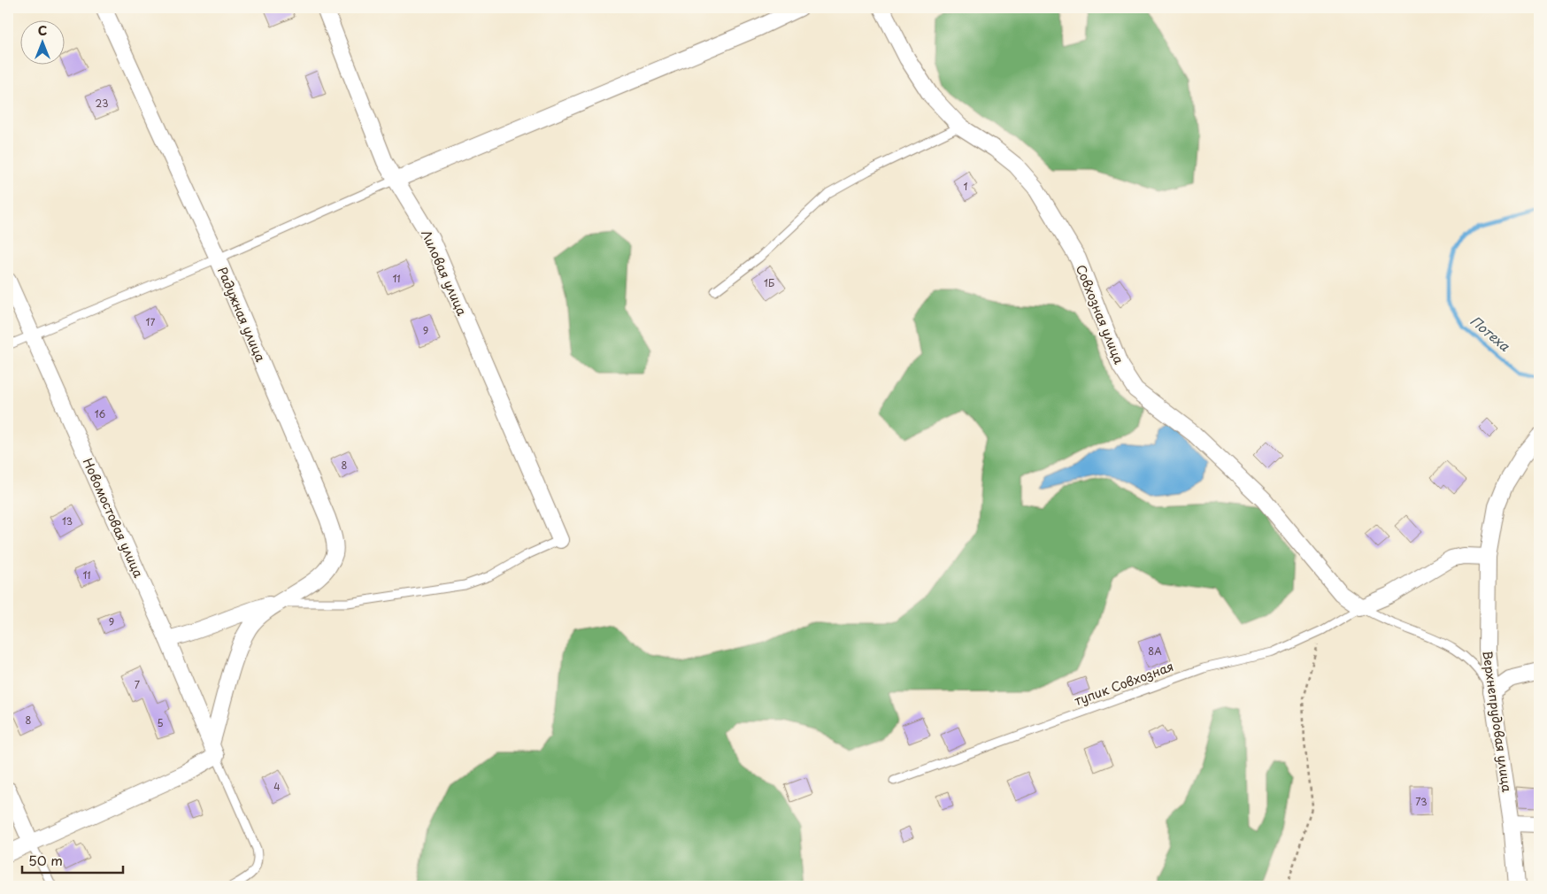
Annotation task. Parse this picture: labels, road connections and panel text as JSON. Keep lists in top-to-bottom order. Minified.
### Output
{"streets":{"street":["Лиловая улица","Радужная улица","Совхозная улица","Новомостовая улица","Верхнепрудовая улица"],"lane":["тупик Совхозная"]},"crossings":[["Совхозная улица","тупик Совхозная"]],"water":["Потеха"],"house_numbers":["23","1","11","1Б","17","9","16","8","13","11","9","8А","7","8","5","4","73"],"scale_bar":"50 m","north":"top"}
